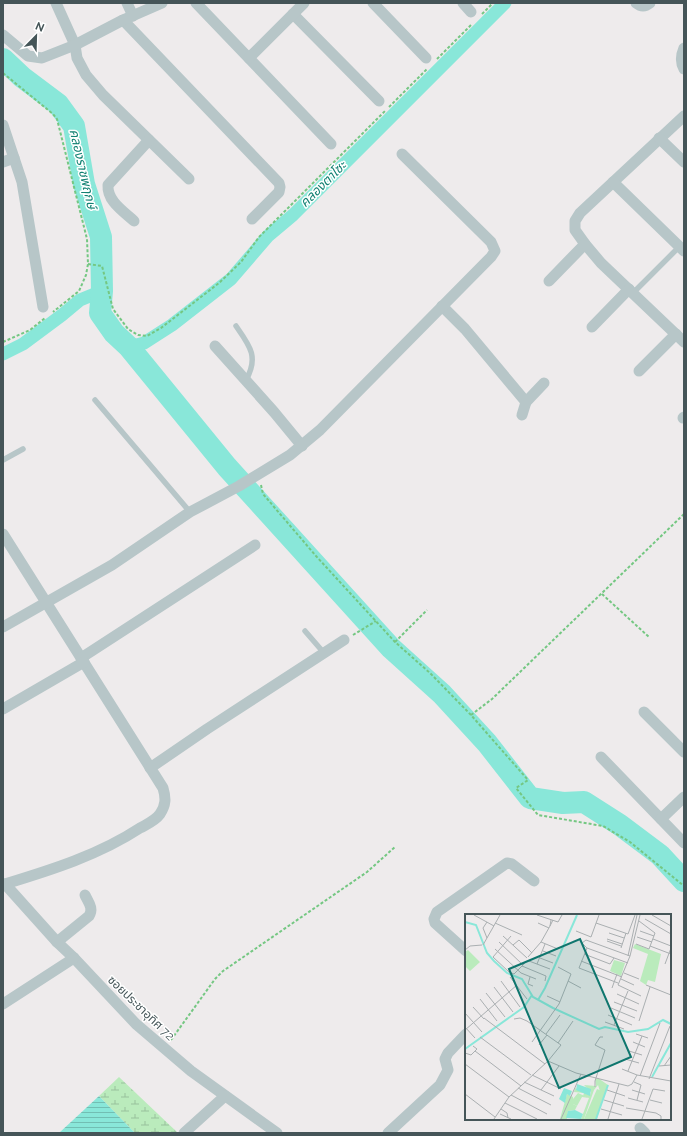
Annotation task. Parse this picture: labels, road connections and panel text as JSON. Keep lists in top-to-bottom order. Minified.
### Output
{"streets":{"street":["ซอยประชาอุทิศ 72"]},"water":["คลองราชพฤกษ์","คลองตาโซะ"],"north":"top right"}
